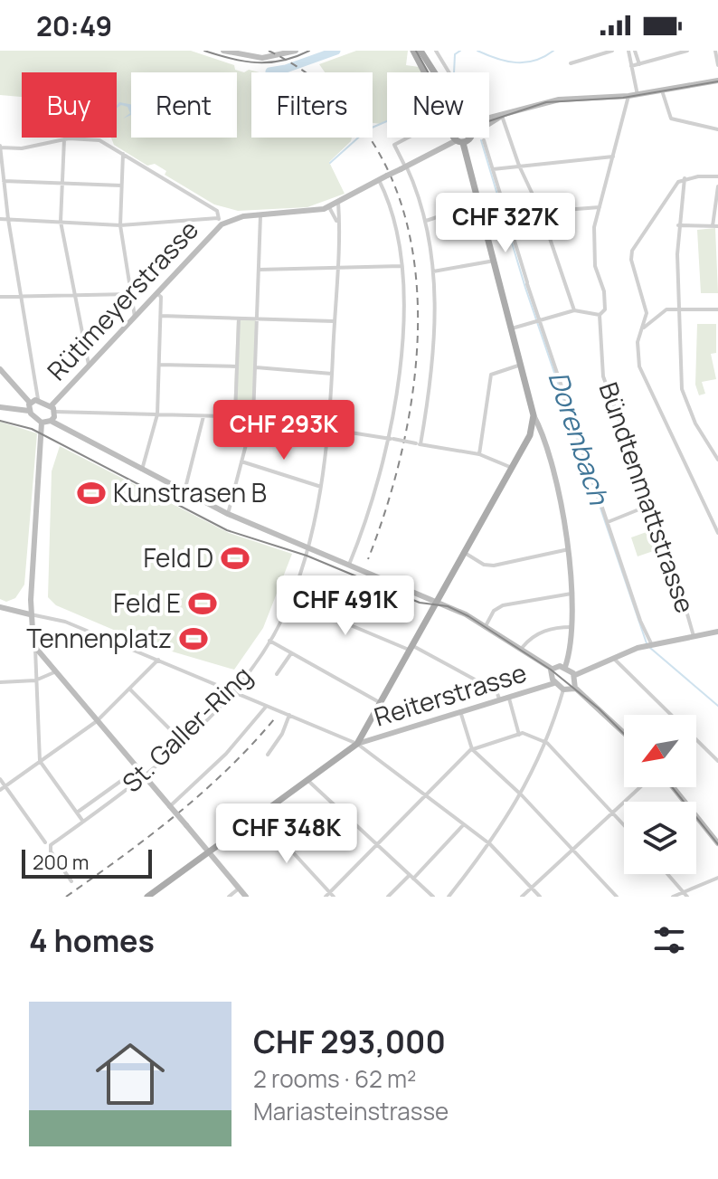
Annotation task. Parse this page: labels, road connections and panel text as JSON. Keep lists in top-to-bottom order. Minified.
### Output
{"streets":{"street":["Rütimeyerstrasse","Bündtenmattstrasse","Reiterstrasse","St. Galler-Ring"]},"water":["Dorenbach"],"places":{"sports":["Kunstrasen B","Feld D","Feld E","Tennenplatz"]},"scale_bar":"200 m","north":"bottom left","page":{"status":"20:49","chip":["Buy","Rent","Filters","New"],"price":["CHF 327K","CHF 293K","CHF 491K","CHF 348K"],"scale":"200 m","heading":"4 homes","list":[{"name":"CHF 293,000","note":"2 rooms · 62 m² · Mariasteinstrasse"}]}}
